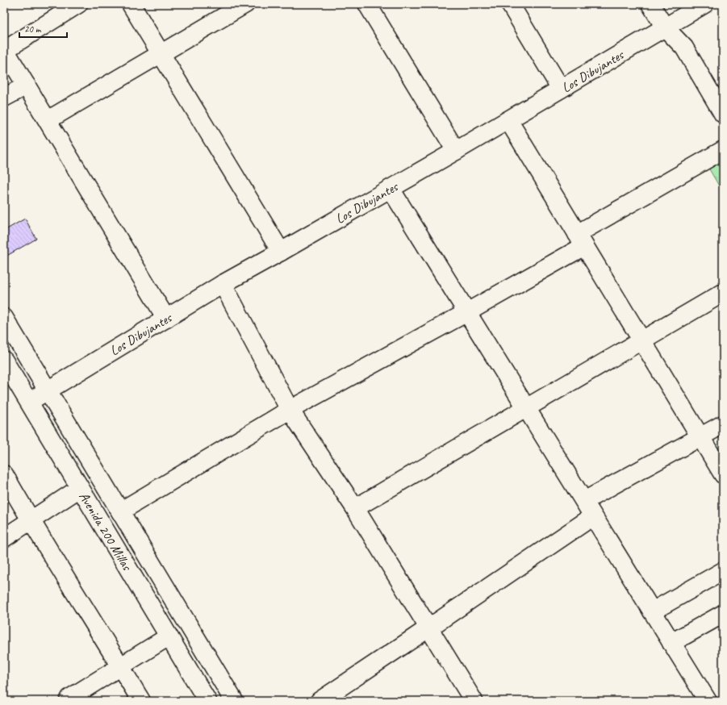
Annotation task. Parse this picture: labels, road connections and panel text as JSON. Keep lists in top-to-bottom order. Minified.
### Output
{"streets":{"street":["Los Dibujantes","Avenida 200 Millas"]},"crossings":[["Los Dibujantes","Avenida 200 Millas"]],"scale_bar":"20 m"}
